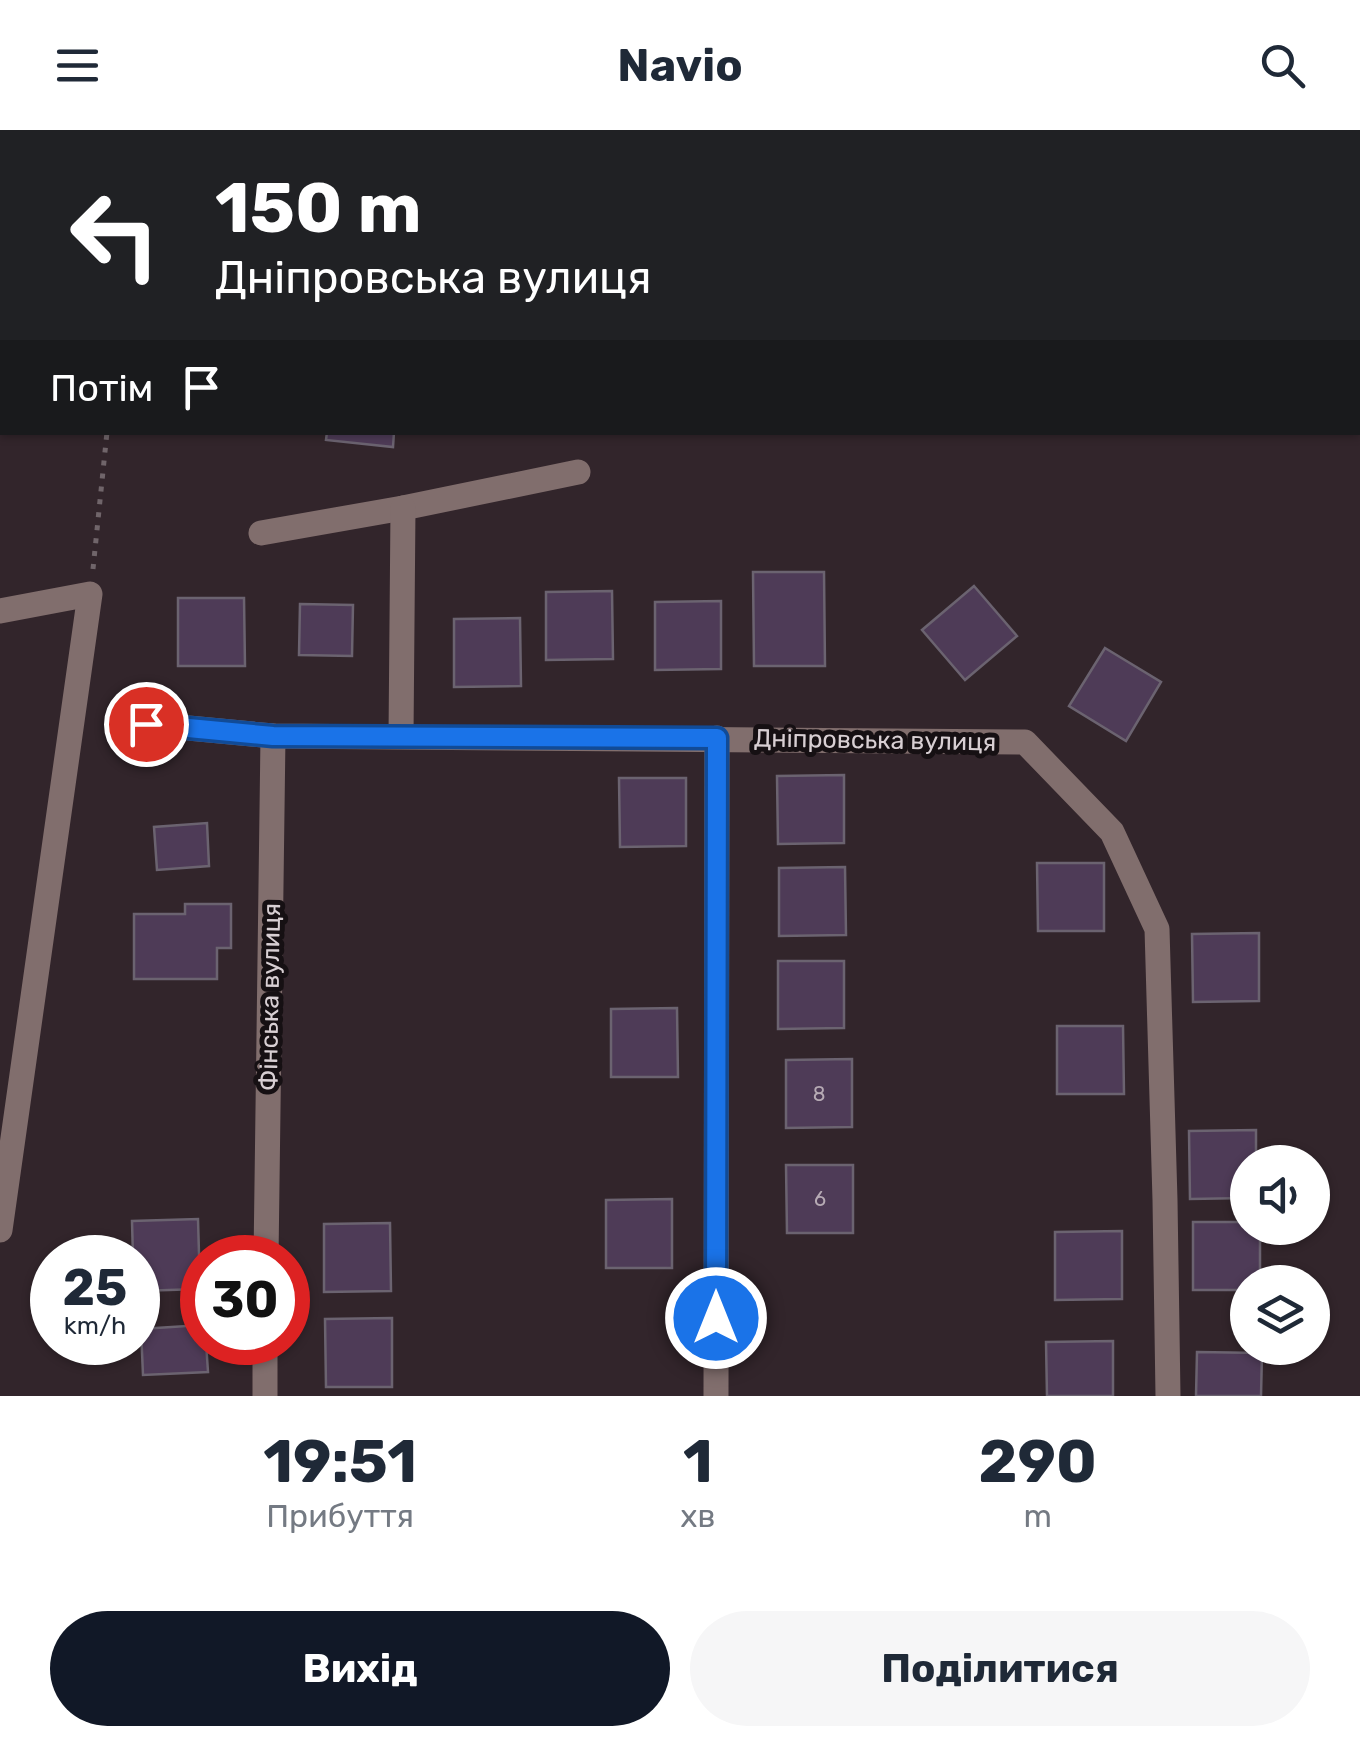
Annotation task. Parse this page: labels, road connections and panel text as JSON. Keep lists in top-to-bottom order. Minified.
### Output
{"streets":{"street":["Дніпровська вулиця","Фінська вулиця"]},"crossings":[["Дніпровська вулиця","Фінська вулиця"]],"house_numbers":["8","6"],"page":{"header":"Navio","turn":["150 m","Дніпровська вулиця"],"then":"Потім","speed":"25 km/h","limit":"30","eta":["19:51","Прибуття","1","хв","290","m"],"buttons":["Вихід","Поділитися"]}}
